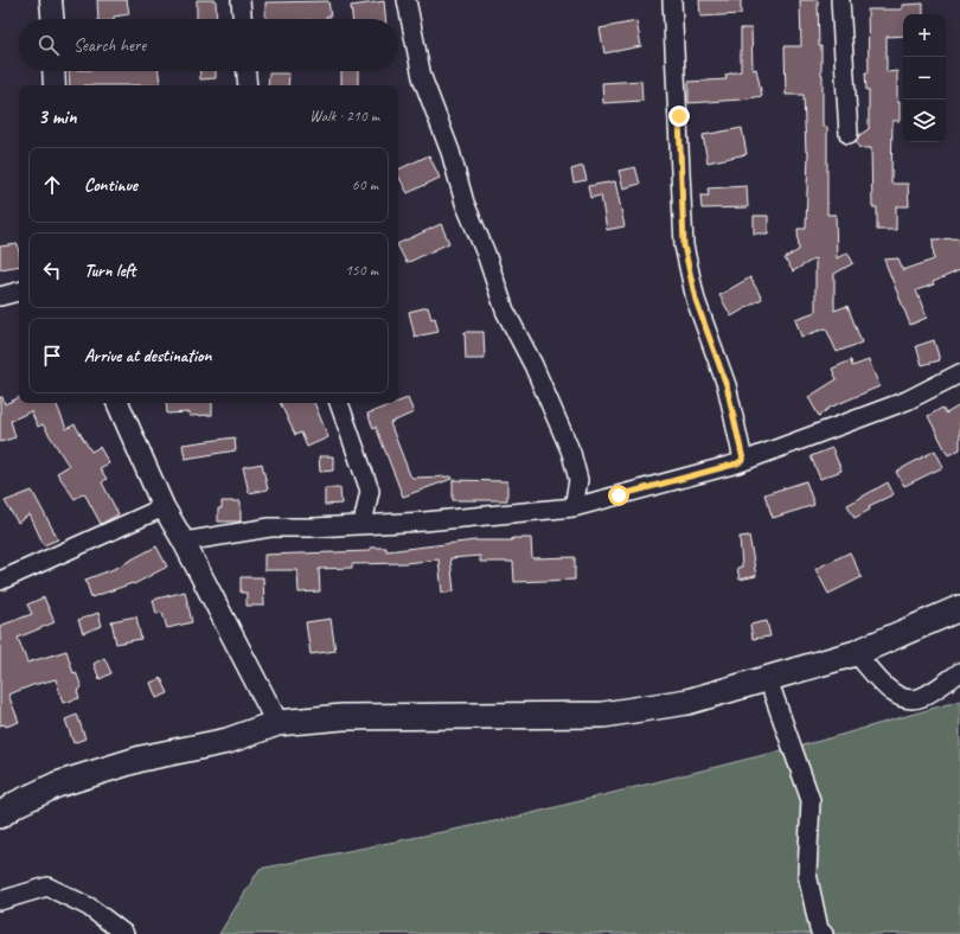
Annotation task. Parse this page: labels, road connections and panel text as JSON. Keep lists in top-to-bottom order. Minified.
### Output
{"page":{"map_buttons":["+","−"],"search":"Search here","heading":["3 min","Walk · 210 m"],"list":[["Continue","60 m"],["Turn left","150 m"],"Arrive at destination"]}}
